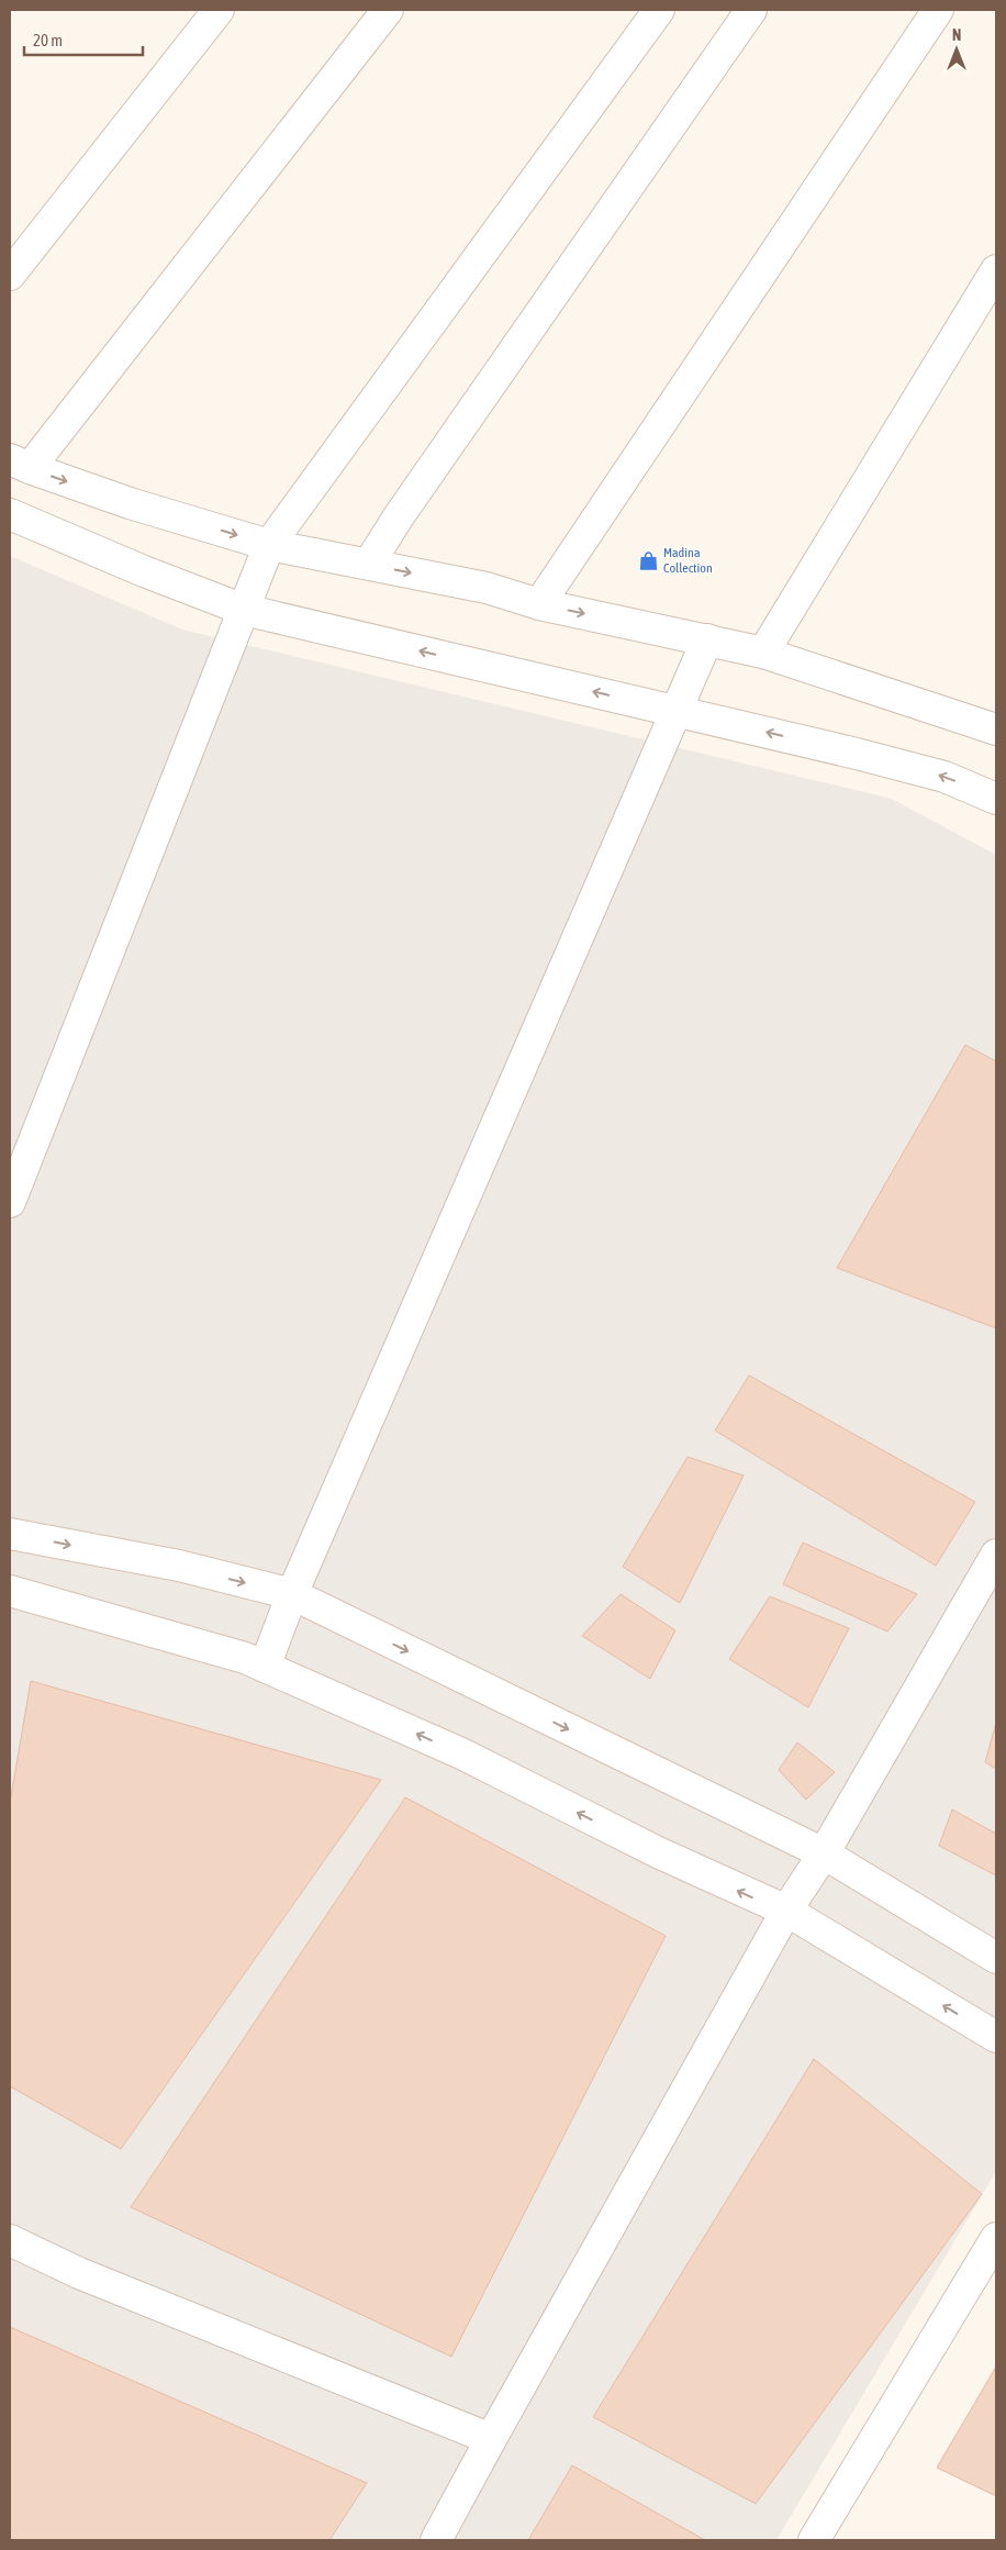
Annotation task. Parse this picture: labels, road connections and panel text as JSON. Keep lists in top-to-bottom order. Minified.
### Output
{"places":{"shop":["Madina Collection"]},"scale_bar":"20 m","north":"top"}
